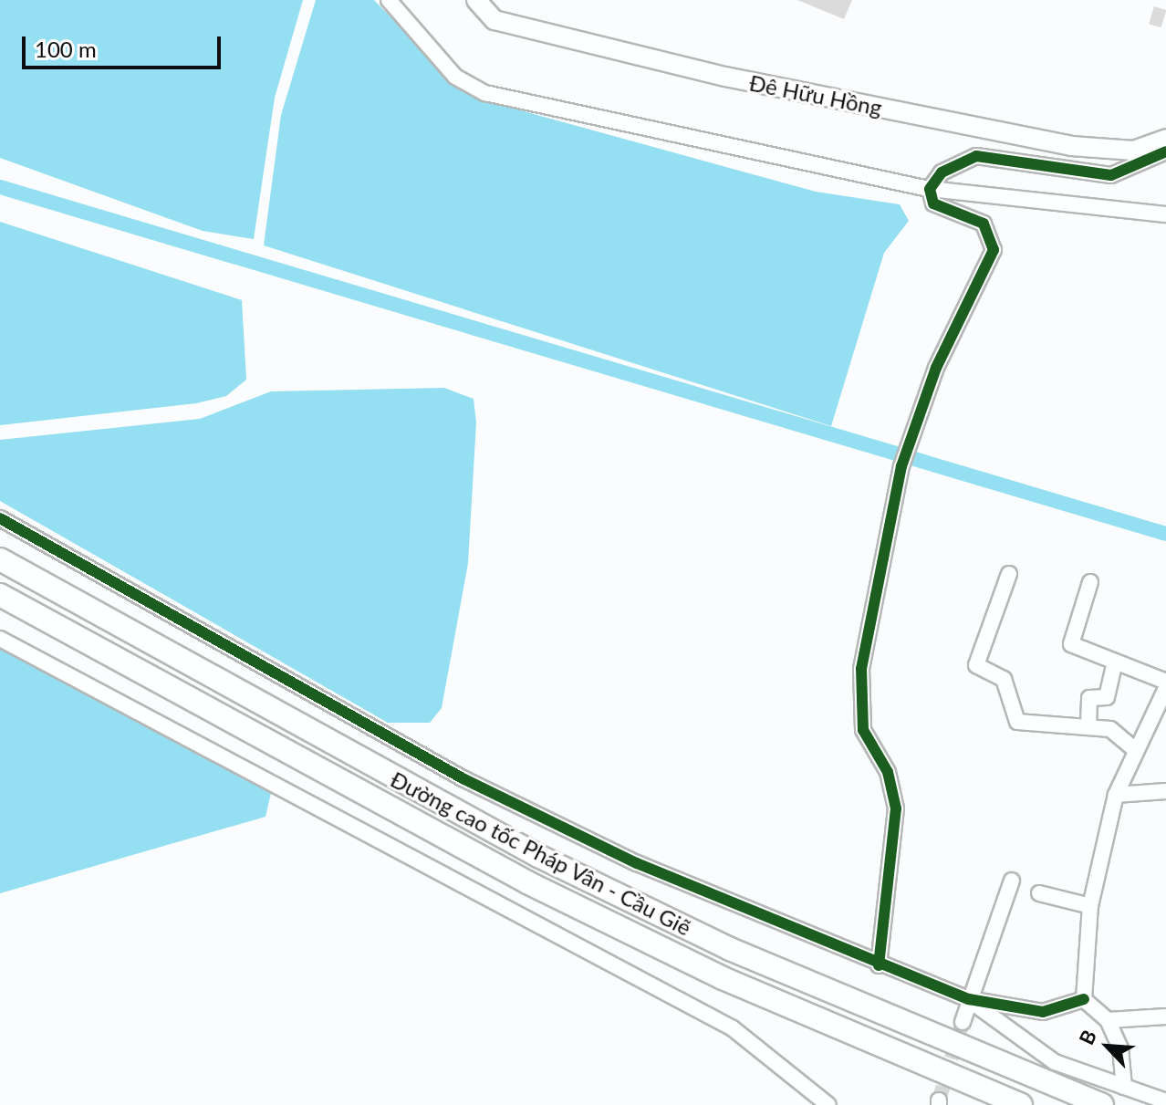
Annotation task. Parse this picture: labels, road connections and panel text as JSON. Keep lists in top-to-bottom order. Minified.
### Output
{"streets":{"highway":["Đường cao tốc Pháp Vân - Cầu Giẽ"],"main road":["Đê Hữu Hồng"]},"scale_bar":"100 m","north":"top left"}
